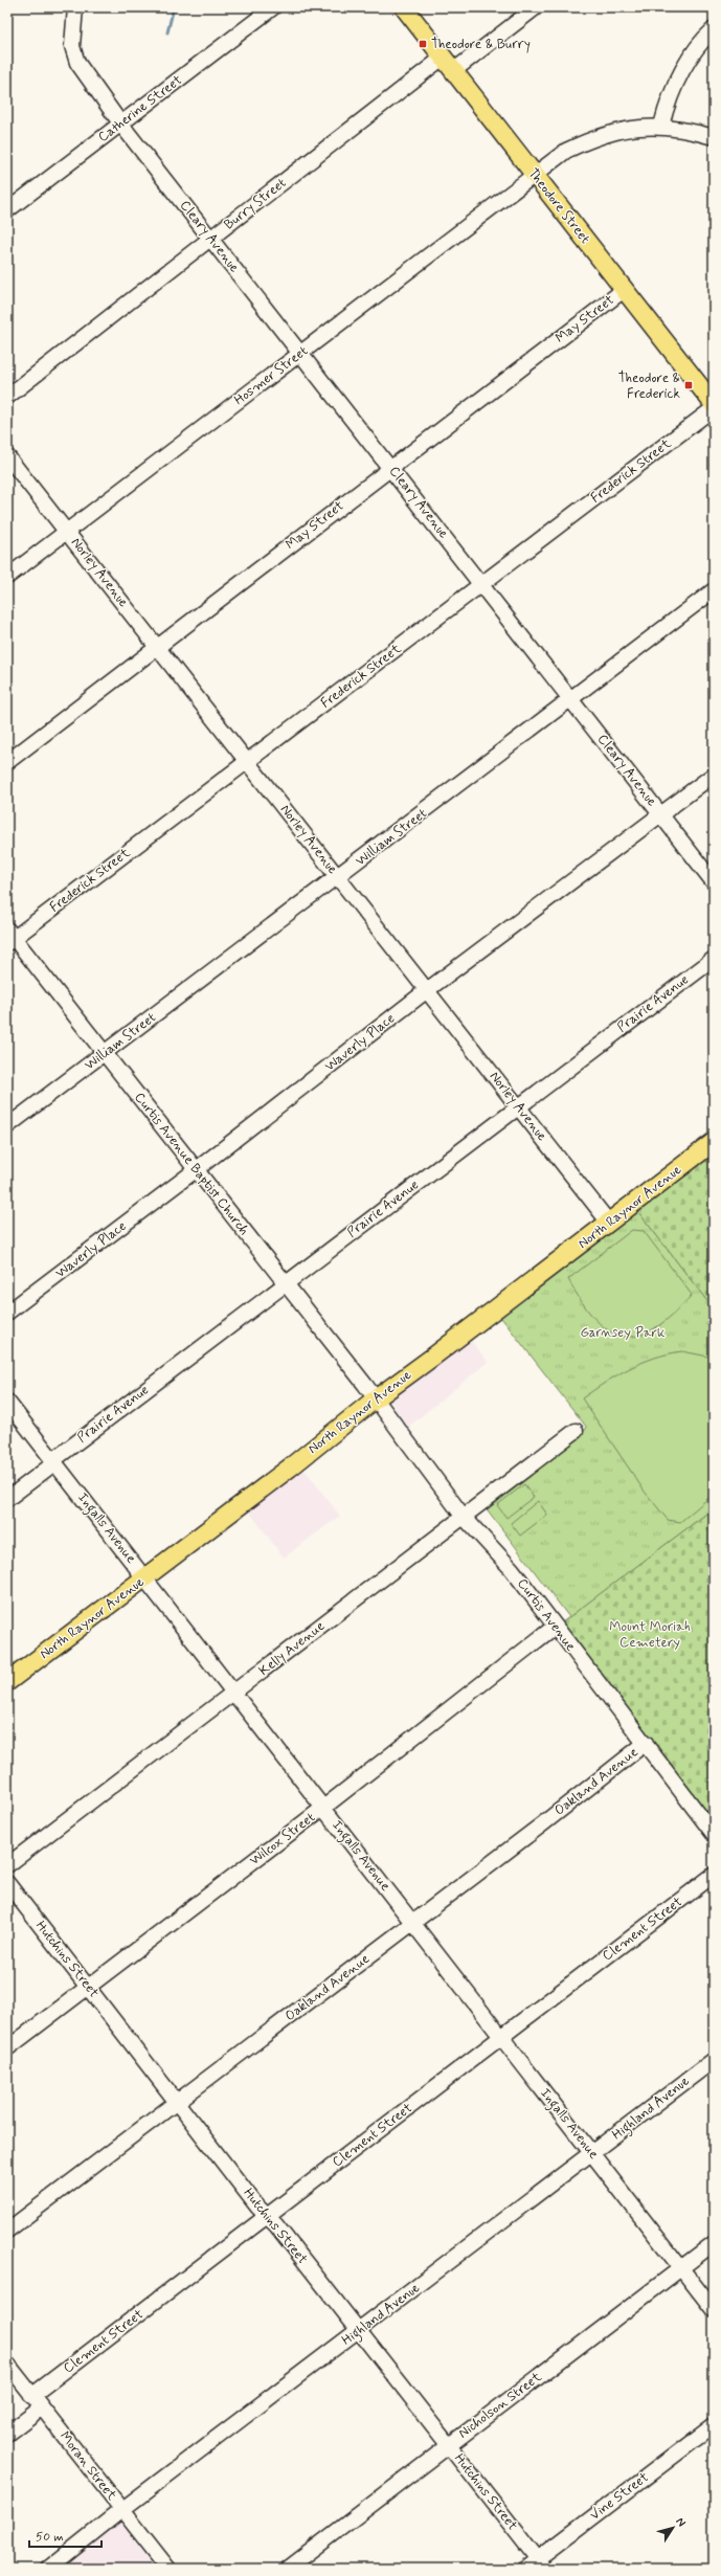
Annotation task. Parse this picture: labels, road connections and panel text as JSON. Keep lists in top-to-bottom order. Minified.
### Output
{"streets":{"main road":["Theodore Street","North Raynor Avenue"],"street":["Catherine Street","Burry Street","Cleary Avenue","May Street","Hosmer Street","Frederick Street","Norley Avenue","William Street","Prairie Avenue","Waverly Place","Curtis Avenue Baptist Church","Ingalls Avenue","Curtis Avenue","Kelly Avenue","Oakland Avenue","Wilcox Street","Clement Street","Hutchins Street","Highland Avenue","Nicholson Street","Moran Street","Vine Street"]},"crossings":[["Catherine Street","Cleary Avenue"],["Burry Street","Theodore Street"],["Burry Street","Cleary Avenue"],["Theodore Street","May Street"],["Theodore Street","Hosmer Street"],["Cleary Avenue","May Street"],["Cleary Avenue","Hosmer Street"],["Cleary Avenue","Frederick Street"],["Cleary Avenue","William Street"],["Cleary Avenue","Waverly Place"],["May Street","Norley Avenue"],["Hosmer Street","Norley Avenue"],["Frederick Street","Norley Avenue"],["Frederick Street","Curtis Avenue Baptist Church"],["Norley Avenue","William Street"],["Norley Avenue","Prairie Avenue"],["Norley Avenue","Waverly Place"],["Norley Avenue","North Raynor Avenue"],["William Street","Curtis Avenue Baptist Church"],["Prairie Avenue","Curtis Avenue Baptist Church"],["Prairie Avenue","Ingalls Avenue"],["Waverly Place","Curtis Avenue Baptist Church"],["Curtis Avenue Baptist Church","North Raynor Avenue"],["Curtis Avenue Baptist Church","Curtis Avenue"],["North Raynor Avenue","Ingalls Avenue"],["North Raynor Avenue","Curtis Avenue"],["Ingalls Avenue","Kelly Avenue"],["Ingalls Avenue","Oakland Avenue"],["Ingalls Avenue","Wilcox Street"],["Ingalls Avenue","Clement Street"],["Ingalls Avenue","Highland Avenue"],["Ingalls Avenue","Nicholson Street"],["Curtis Avenue","Kelly Avenue"],["Curtis Avenue","Oakland Avenue"],["Curtis Avenue","Wilcox Street"],["Oakland Avenue","Hutchins Street"],["Wilcox Street","Hutchins Street"],["Clement Street","Hutchins Street"],["Clement Street","Moran Street"],["Hutchins Street","Highland Avenue"],["Hutchins Street","Nicholson Street"],["Hutchins Street","Vine Street"],["Highland Avenue","Moran Street"]],"parks":["Garnsey Park","Mount Moriah Cemetery"],"places":{"transit":["Theodore & Burry","Theodore & Frederick"]},"scale_bar":"50 m","north":"top right"}
